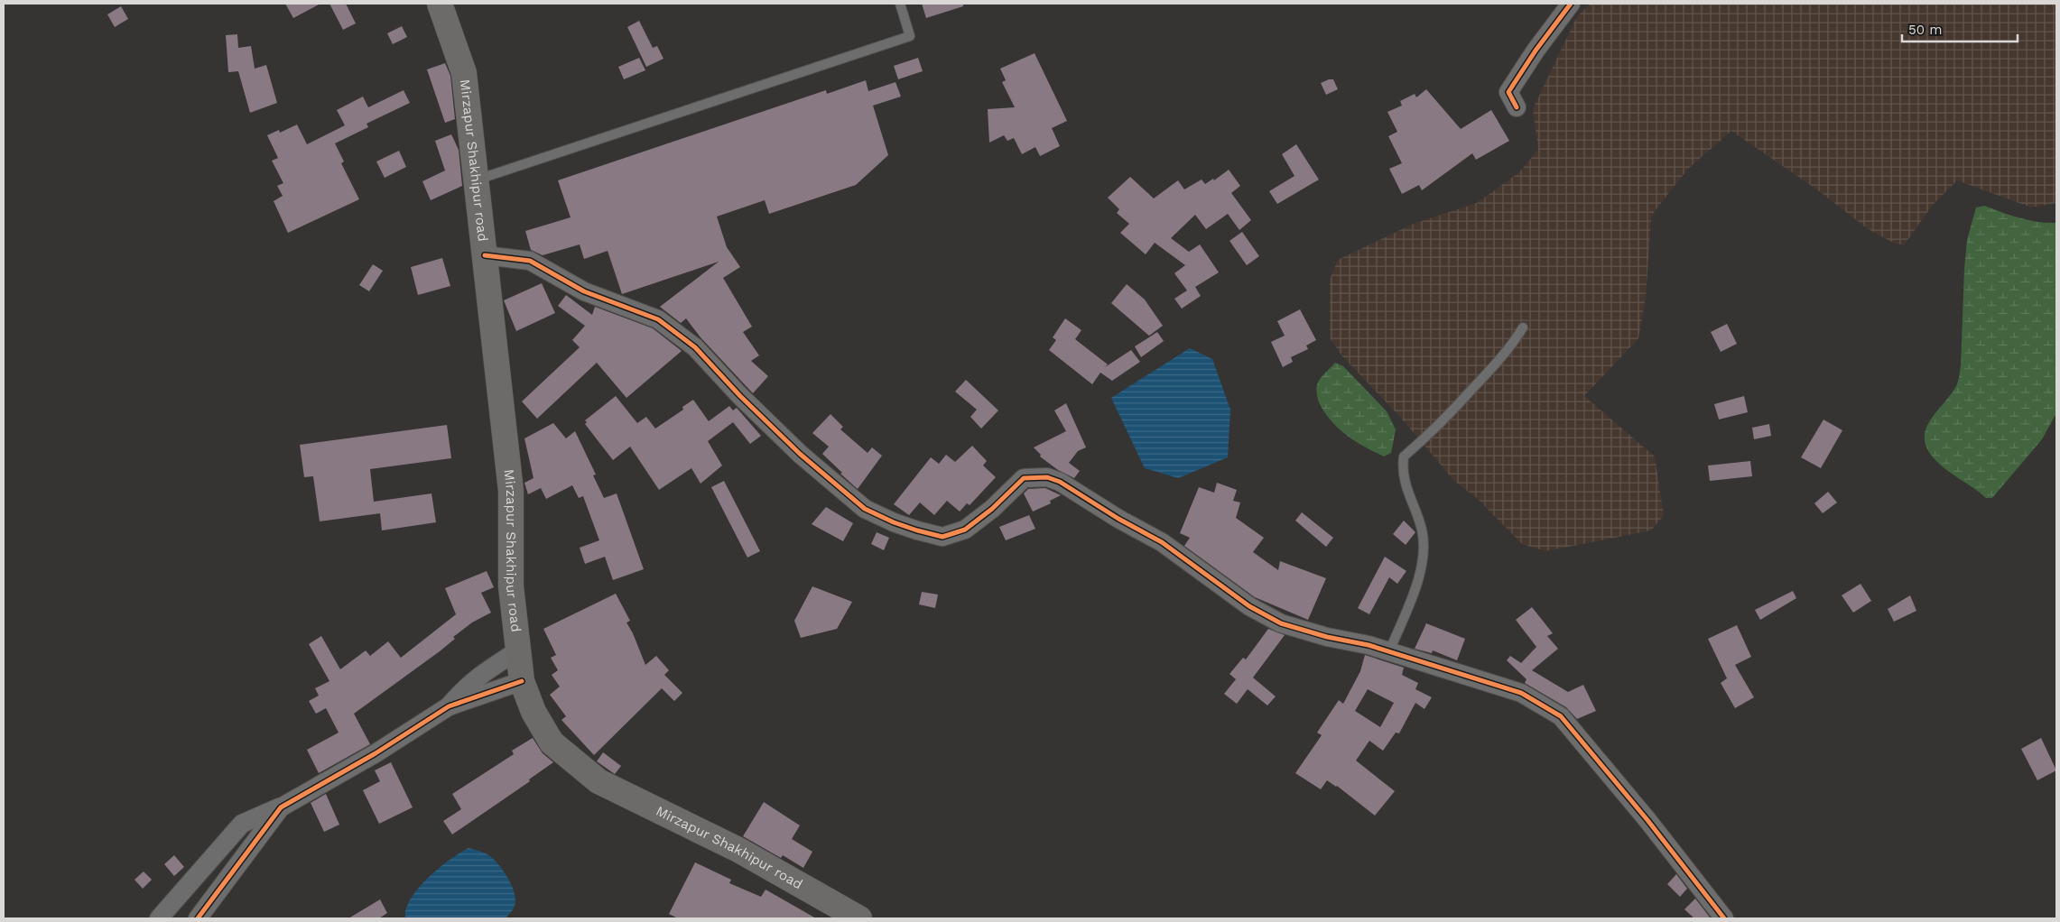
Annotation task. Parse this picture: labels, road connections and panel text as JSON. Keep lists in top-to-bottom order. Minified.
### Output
{"streets":{"main road":["Mirzapur Shakhipur road"]},"scale_bar":"50 m"}
